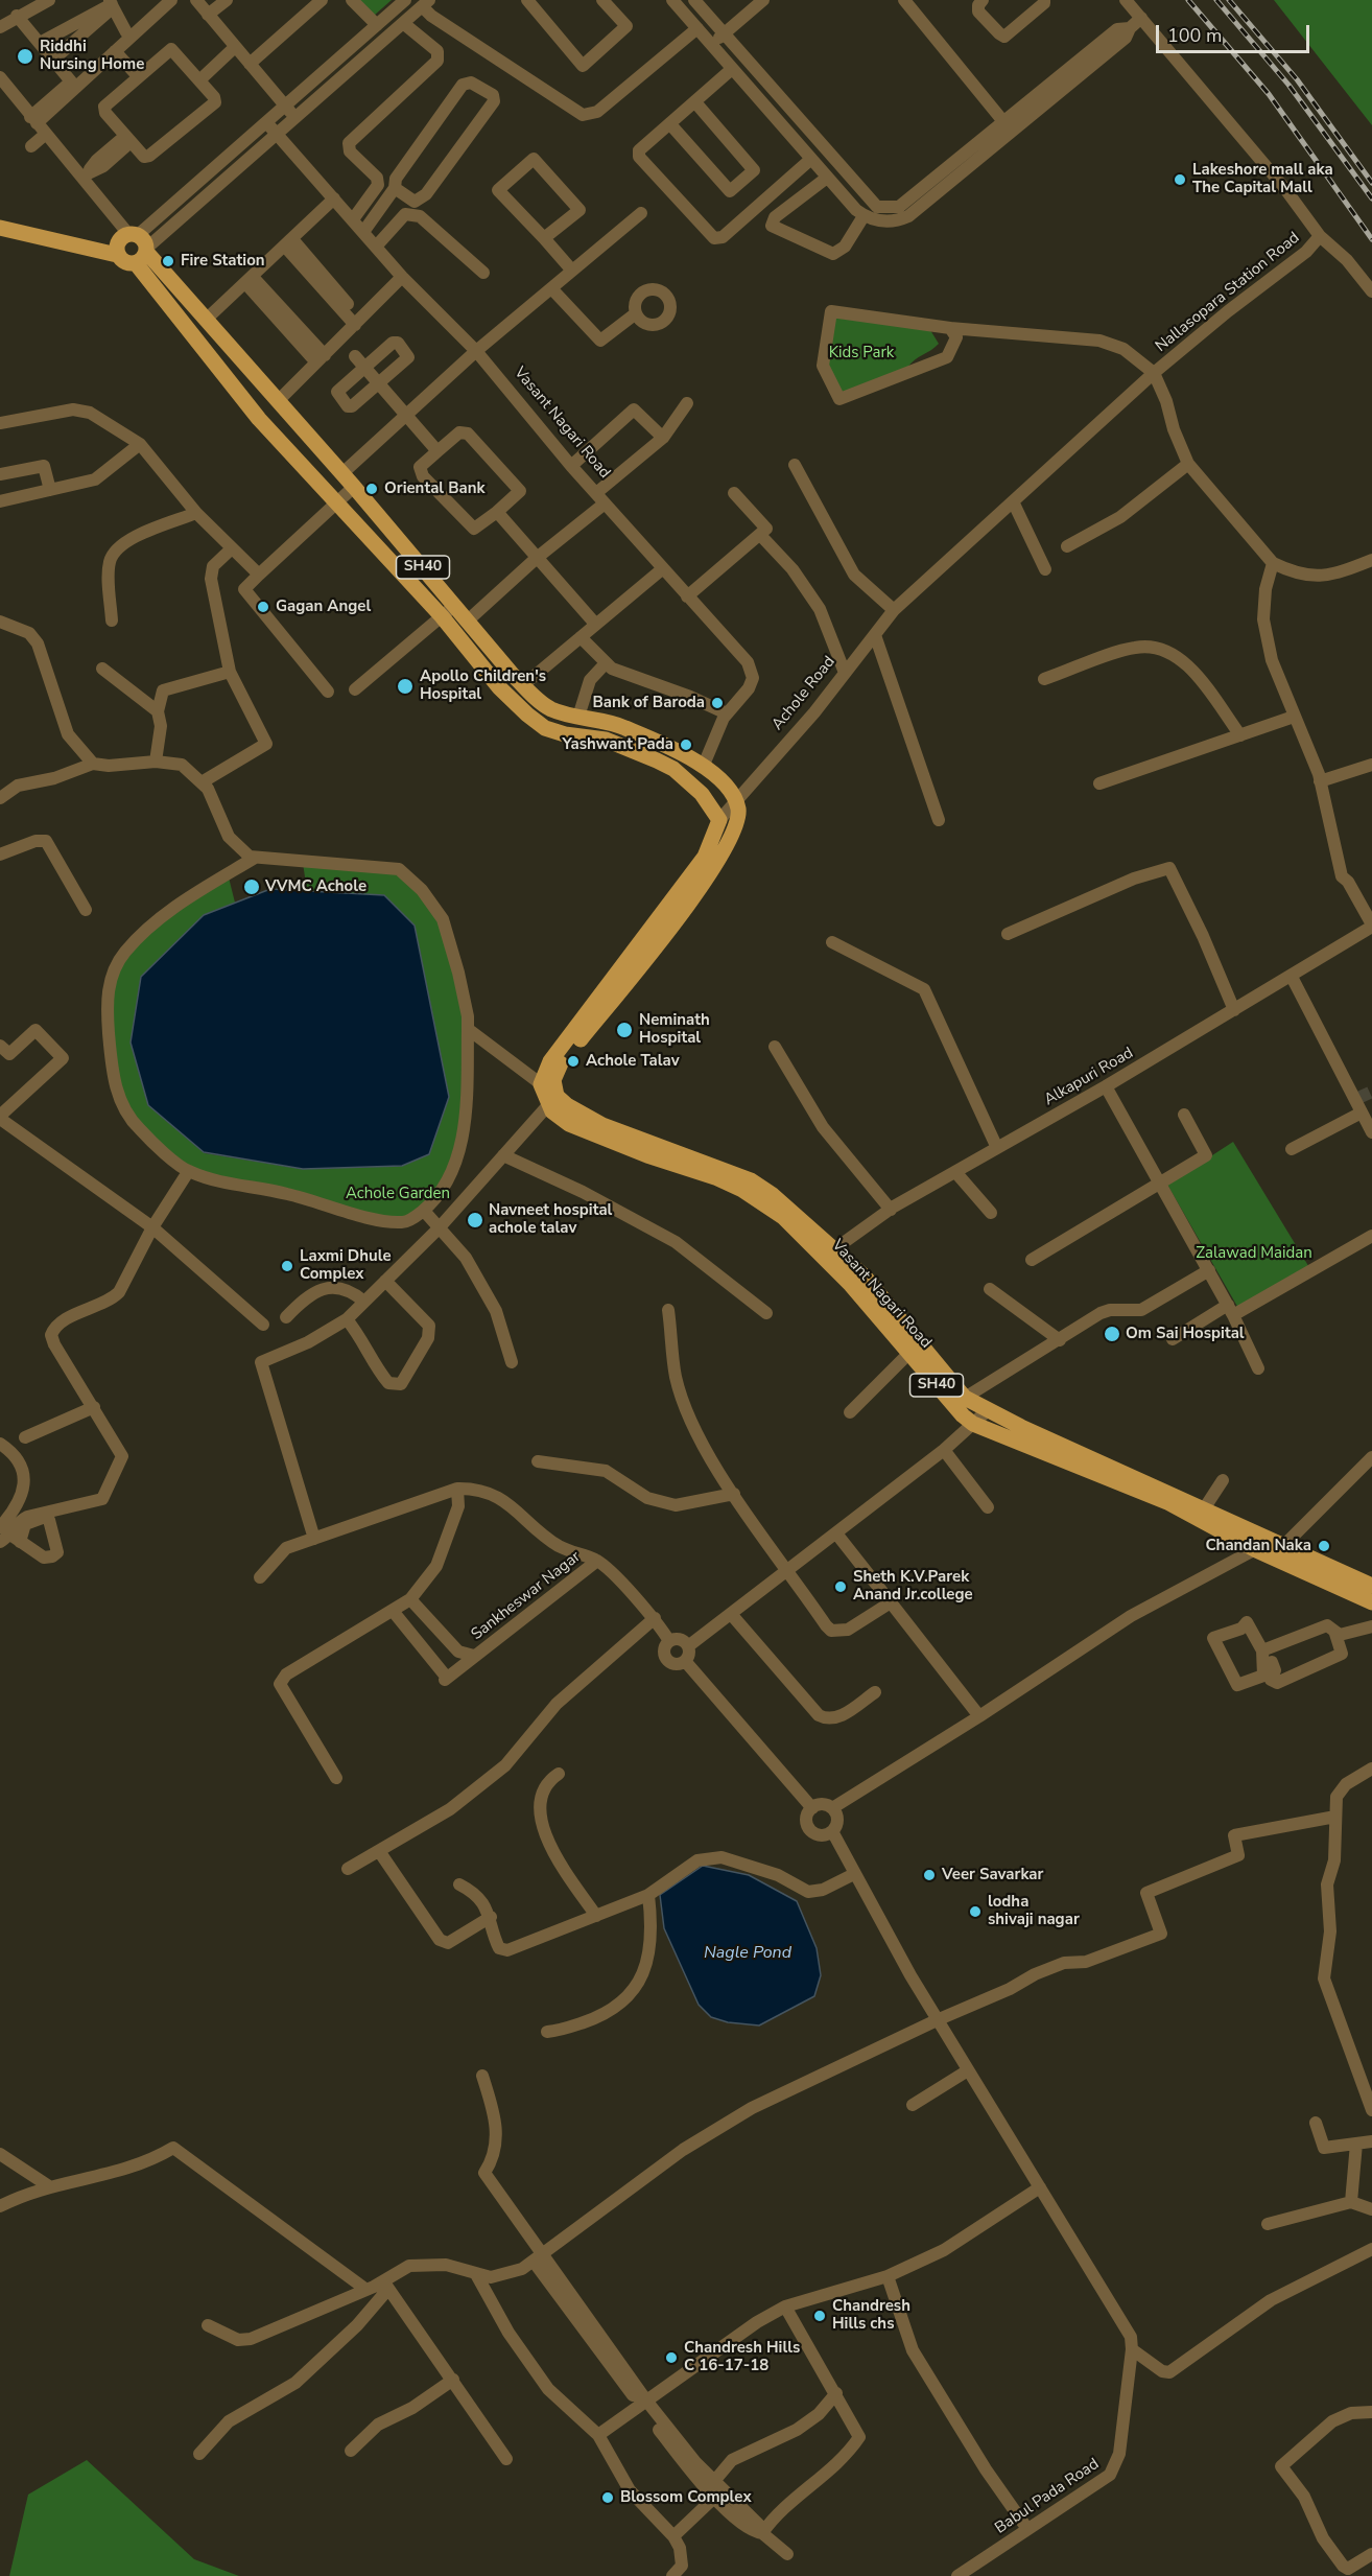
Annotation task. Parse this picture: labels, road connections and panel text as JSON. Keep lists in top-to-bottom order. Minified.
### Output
{"streets":{"main road":["Vasant Nagari Road","SH40","Achole Road"],"street":["Nallasopara Station Road","Alkapuri Road","Sankheswar Nagar","Babul Pada Road"]},"crossings":[["Nallasopara Station Road","Achole Road"],["Vasant Nagari Road","SH40"],["Vasant Nagari Road","Achole Road"],["Vasant Nagari Road","Alkapuri Road"],["SH40","Achole Road"]],"water":["Nagle Pond"],"parks":["Kids Park","Achole Garden","Zalawad Maidan"],"places":["Riddhi Nursing Home","Lakeshore mall aka The Capital Mall","Fire Station","Oriental Bank","Gagan Angel","Apollo Children's Hospital","Bank of Baroda","Yashwant Pada","VVMC Achole","Neminath Hospital","Achole Talav","Navneet hospital achole talav","Laxmi Dhule Complex","Om Sai Hospital","Chandan Naka","Sheth K.V.Parek Anand Jr.college","Veer Savarkar","lodha shivaji nagar","Chandresh Hills chs","Chandresh Hills C 16-17-18","Blossom Complex"],"scale_bar":"100 m"}
